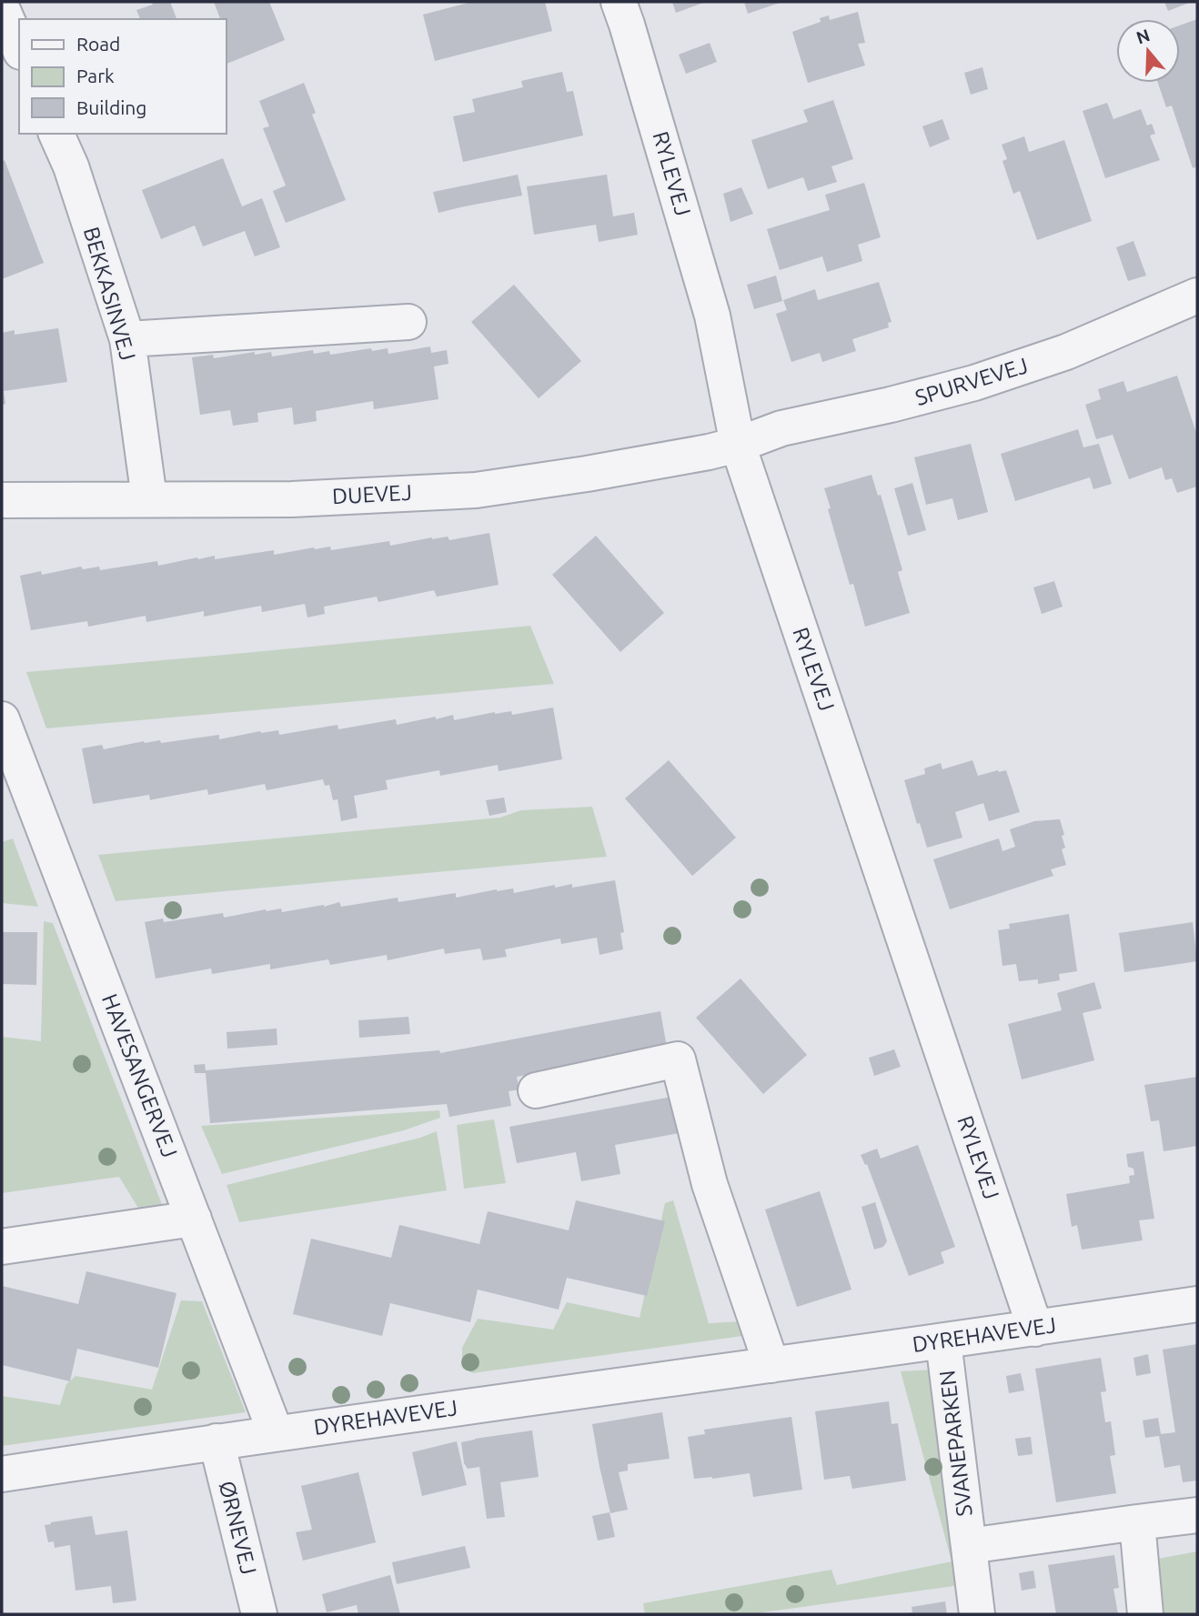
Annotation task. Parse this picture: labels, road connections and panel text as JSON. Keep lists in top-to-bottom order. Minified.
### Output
{"streets":{"street":["RYLEVEJ","BEKKASINVEJ","SPURVEVEJ","DUEVEJ","HAVESANGERVEJ","DYREHAVEVEJ","SVANEPARKEN","ØRNEVEJ"]},"crossings":[["RYLEVEJ","SPURVEVEJ"],["RYLEVEJ","DUEVEJ"],["RYLEVEJ","DYREHAVEVEJ"],["BEKKASINVEJ","DUEVEJ"],["SPURVEVEJ","DUEVEJ"],["HAVESANGERVEJ","DYREHAVEVEJ"],["DYREHAVEVEJ","SVANEPARKEN"],["DYREHAVEVEJ","ØRNEVEJ"]],"legend":["Road","Park","Building"],"north":"top"}
